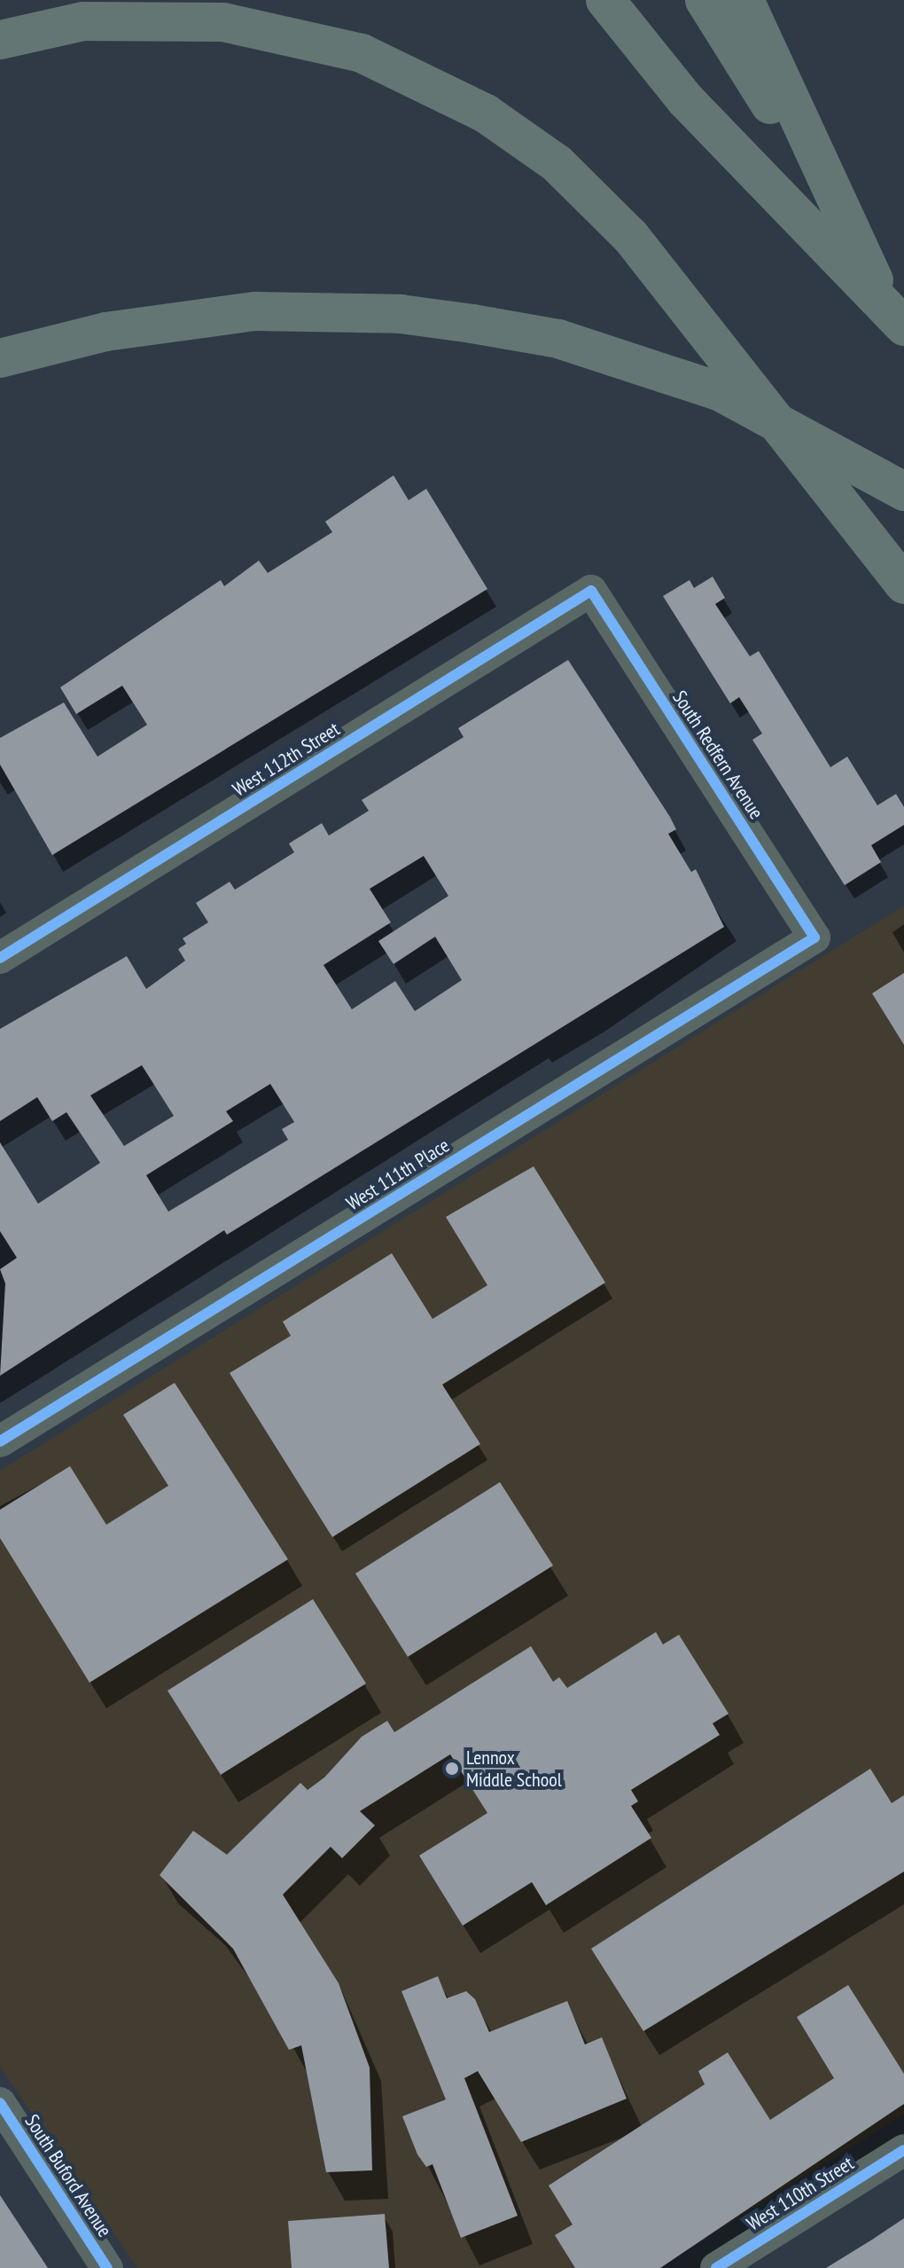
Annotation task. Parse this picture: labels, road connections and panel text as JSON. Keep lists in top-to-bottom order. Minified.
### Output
{"streets":{"street":["South Redfern Avenue","West 112th Street","West 111th Place","South Buford Avenue","West 110th Street"]},"crossings":[["South Redfern Avenue","West 112th Street"],["South Redfern Avenue","West 111th Place"]],"places":["Lennox Middle School"]}
